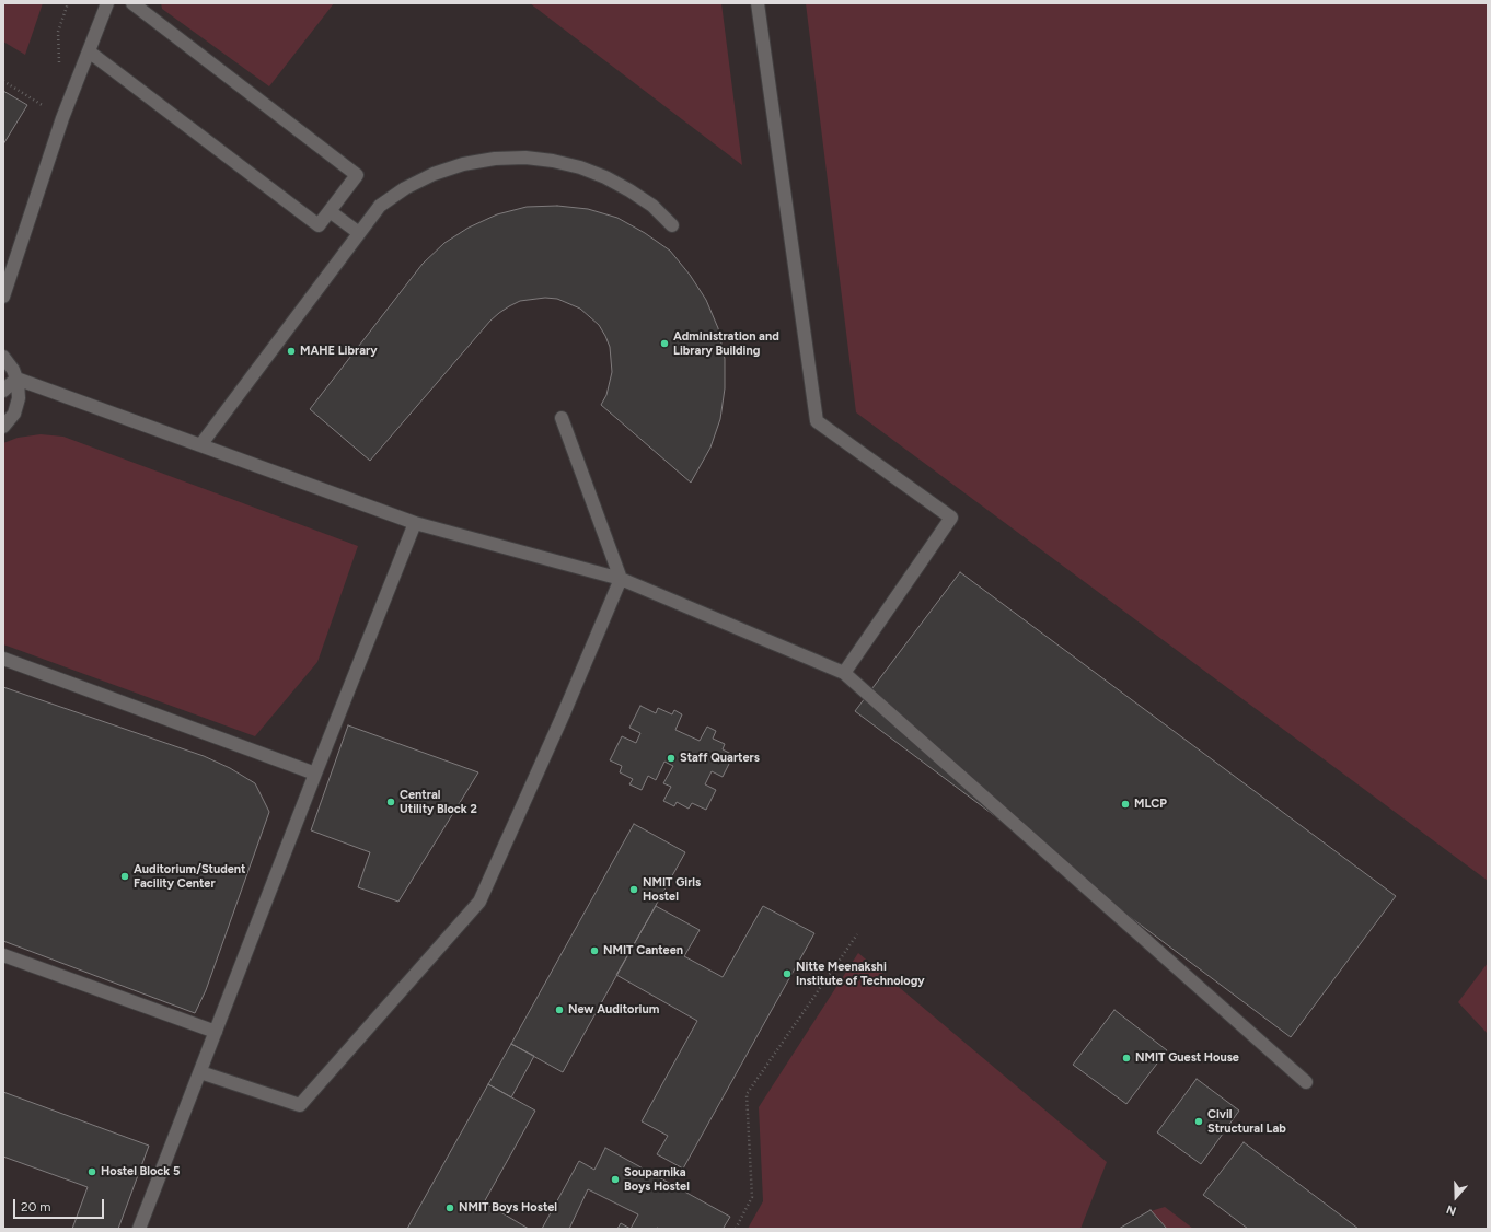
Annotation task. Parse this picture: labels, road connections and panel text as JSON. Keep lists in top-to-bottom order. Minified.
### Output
{"places":["Administration and Library Building","MAHE Library","Staff Quarters","Central Utility Block 2","MLCP","Auditorium/Student Facility Center","NMIT Girls Hostel","NMIT Canteen","Nitte Meenakshi Institute of Technology","New Auditorium","NMIT Guest House","Civil Structural Lab","Hostel Block 5","Souparnika Boys Hostel","NMIT Boys Hostel"],"scale_bar":"20 m","north":"bottom"}
